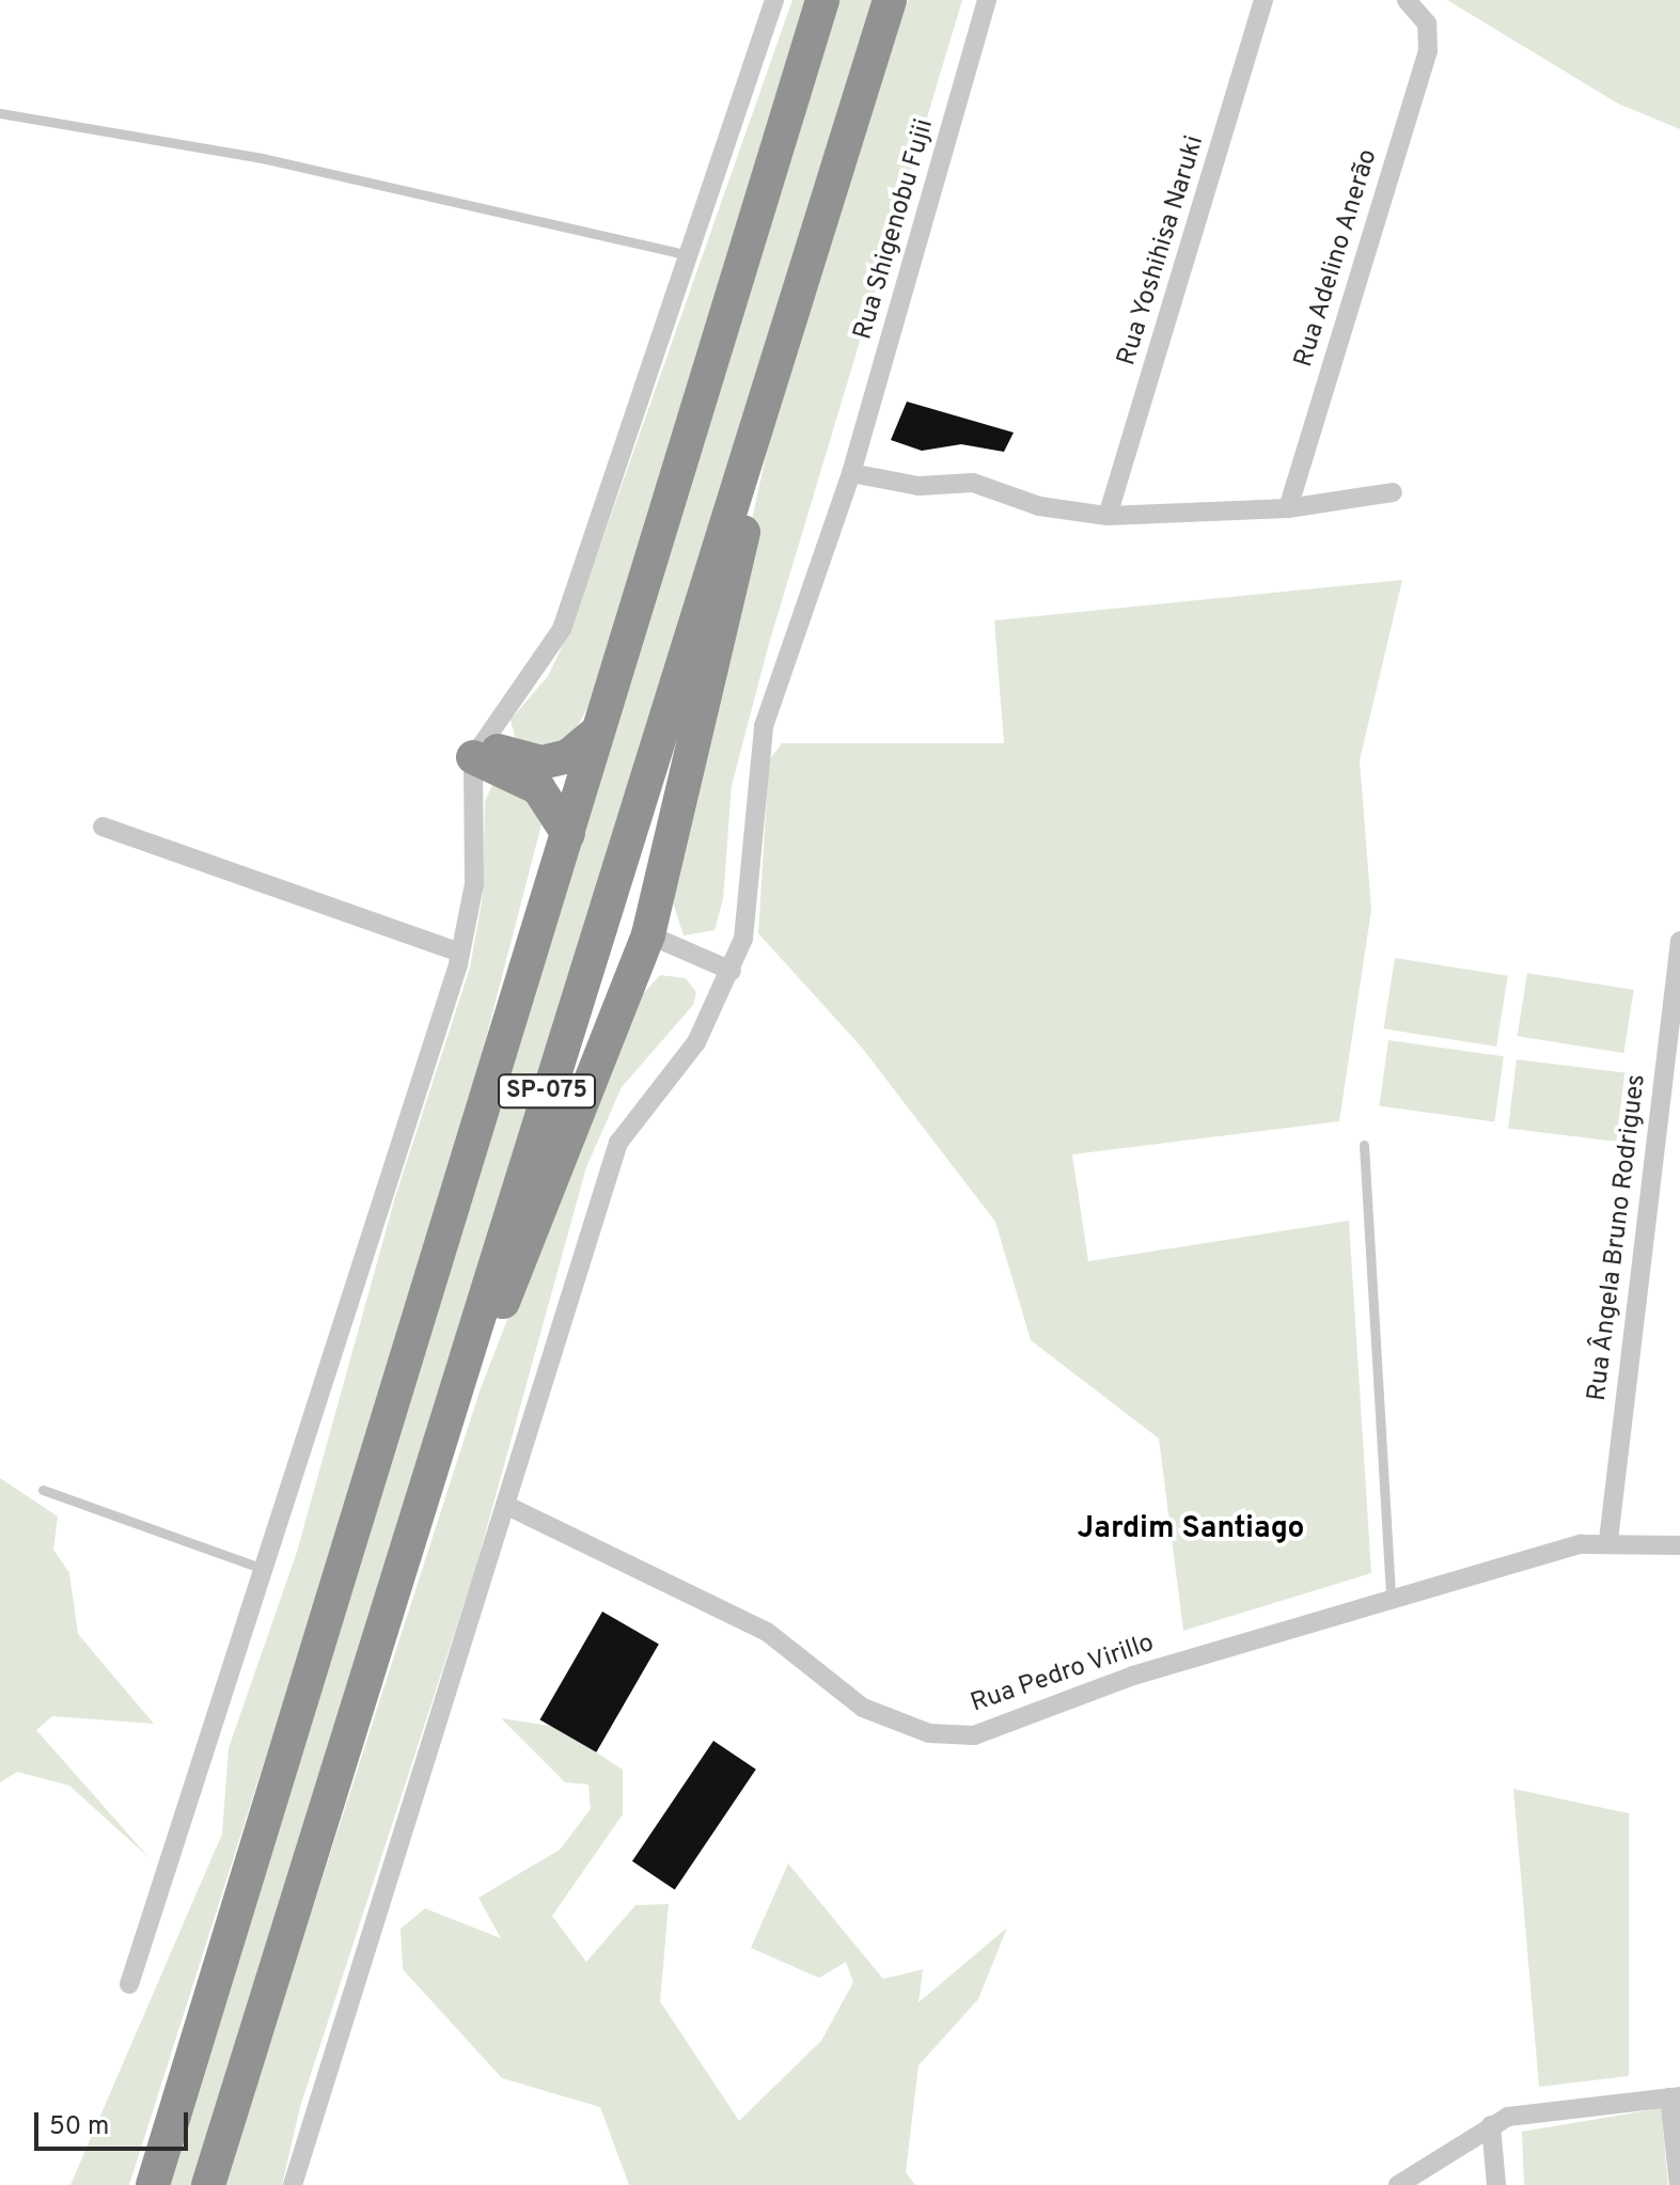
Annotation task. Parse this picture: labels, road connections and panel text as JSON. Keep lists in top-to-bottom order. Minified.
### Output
{"streets":{"highway":["SP-075"],"street":["Rua Shigenobu Fujii","Rua Yoshihisa Naruki","Rua Adelino Anerão","Rua Ângela Bruno Rodrigues","Rua Pedro Virillo"]},"crossings":[["Rua Shigenobu Fujii","Rua Pedro Virillo"],["Rua Ângela Bruno Rodrigues","Rua Pedro Virillo"]],"districts":["Jardim Santiago"],"scale_bar":"50 m"}
